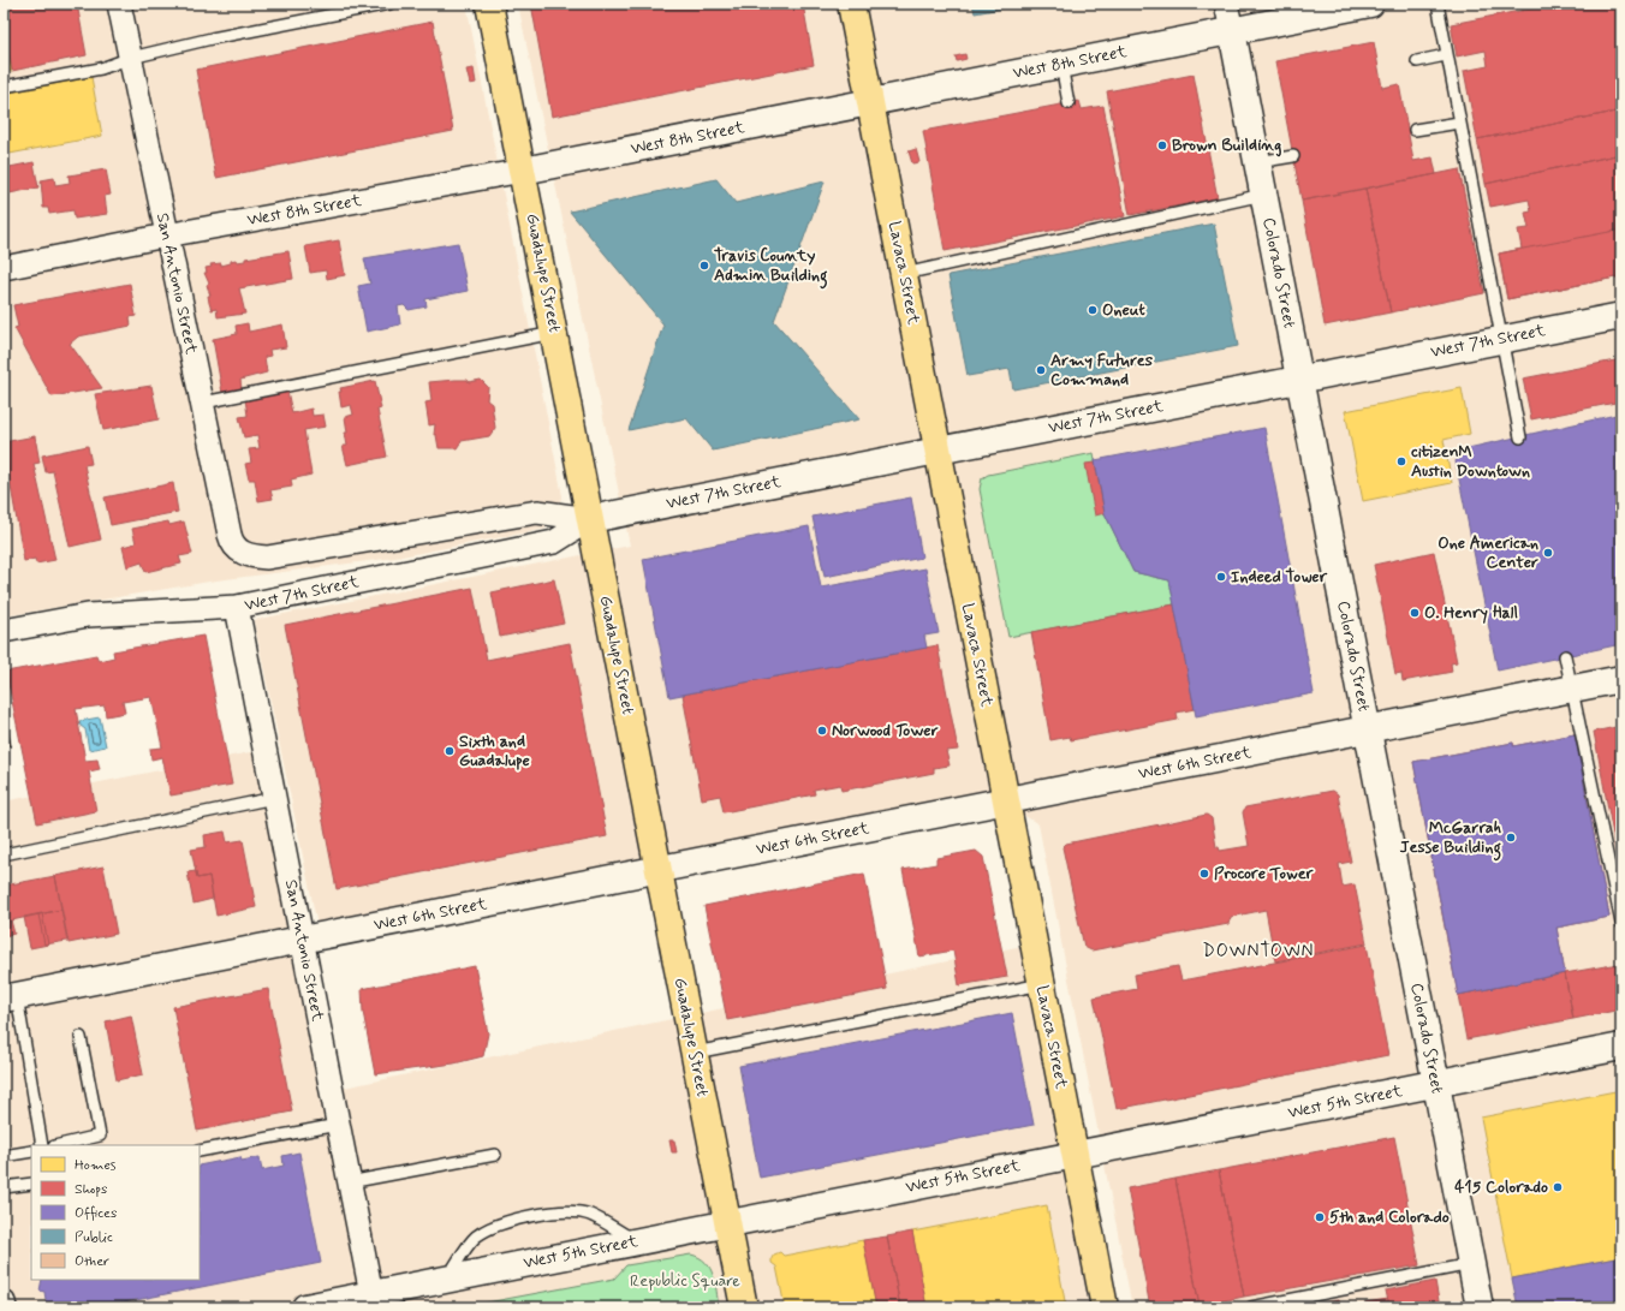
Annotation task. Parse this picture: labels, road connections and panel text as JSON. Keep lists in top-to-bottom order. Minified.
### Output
{"streets":{"main road":["West 8th Street","Guadalupe Street","Lavaca Street","Colorado Street","West 7th Street","West 6th Street","West 5th Street"],"street":["San Antonio Street"]},"crossings":[["West 8th Street","Guadalupe Street"],["West 8th Street","Lavaca Street"],["West 8th Street","Colorado Street"],["West 8th Street","San Antonio Street"],["Guadalupe Street","West 7th Street"],["Guadalupe Street","West 6th Street"],["Guadalupe Street","West 5th Street"],["Lavaca Street","West 7th Street"],["Lavaca Street","West 6th Street"],["Lavaca Street","West 5th Street"],["Colorado Street","West 7th Street"],["Colorado Street","West 6th Street"],["Colorado Street","West 5th Street"],["San Antonio Street","West 7th Street"],["San Antonio Street","West 6th Street"],["San Antonio Street","West 5th Street"]],"districts":["DOWNTOWN"],"parks":["Republic Square"],"places":["Brown Building","Travis County Admin Building","Oneut","Army Futures Command","citizenM Austin Downtown","One American Center","Indeed Tower","O. Henry Hall","Norwood Tower","Sixth and Guadalupe","McGarrah Jesse Building","Procore Tower","415 Colorado","5th and Colorado"],"legend":["Homes","Shops","Offices","Public","Other"]}
